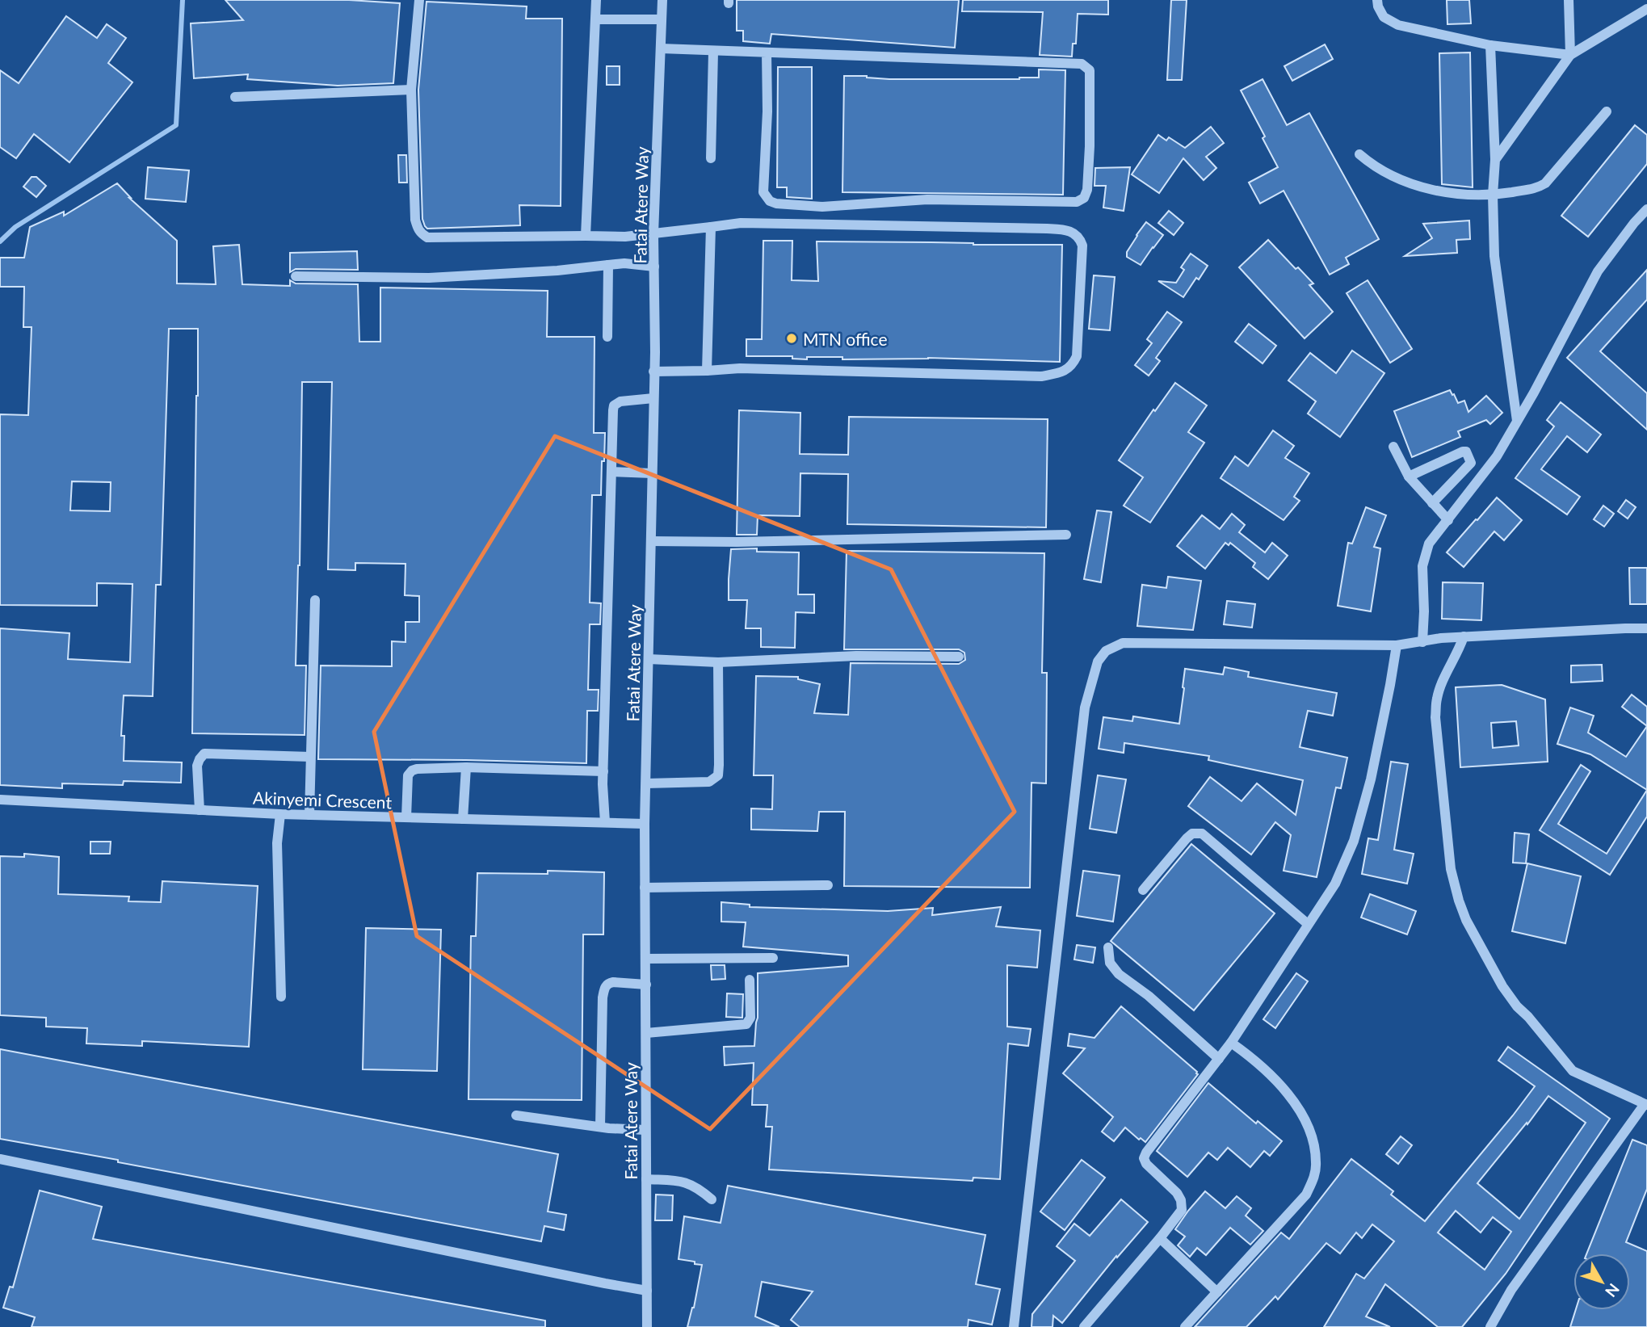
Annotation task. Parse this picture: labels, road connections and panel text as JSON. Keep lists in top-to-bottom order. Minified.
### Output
{"streets":{"street":["Fatai Atere Way","Akinyemi Crescent"]},"crossings":[["Fatai Atere Way","Akinyemi Crescent"]],"places":["MTN office"],"north":"bottom right"}
